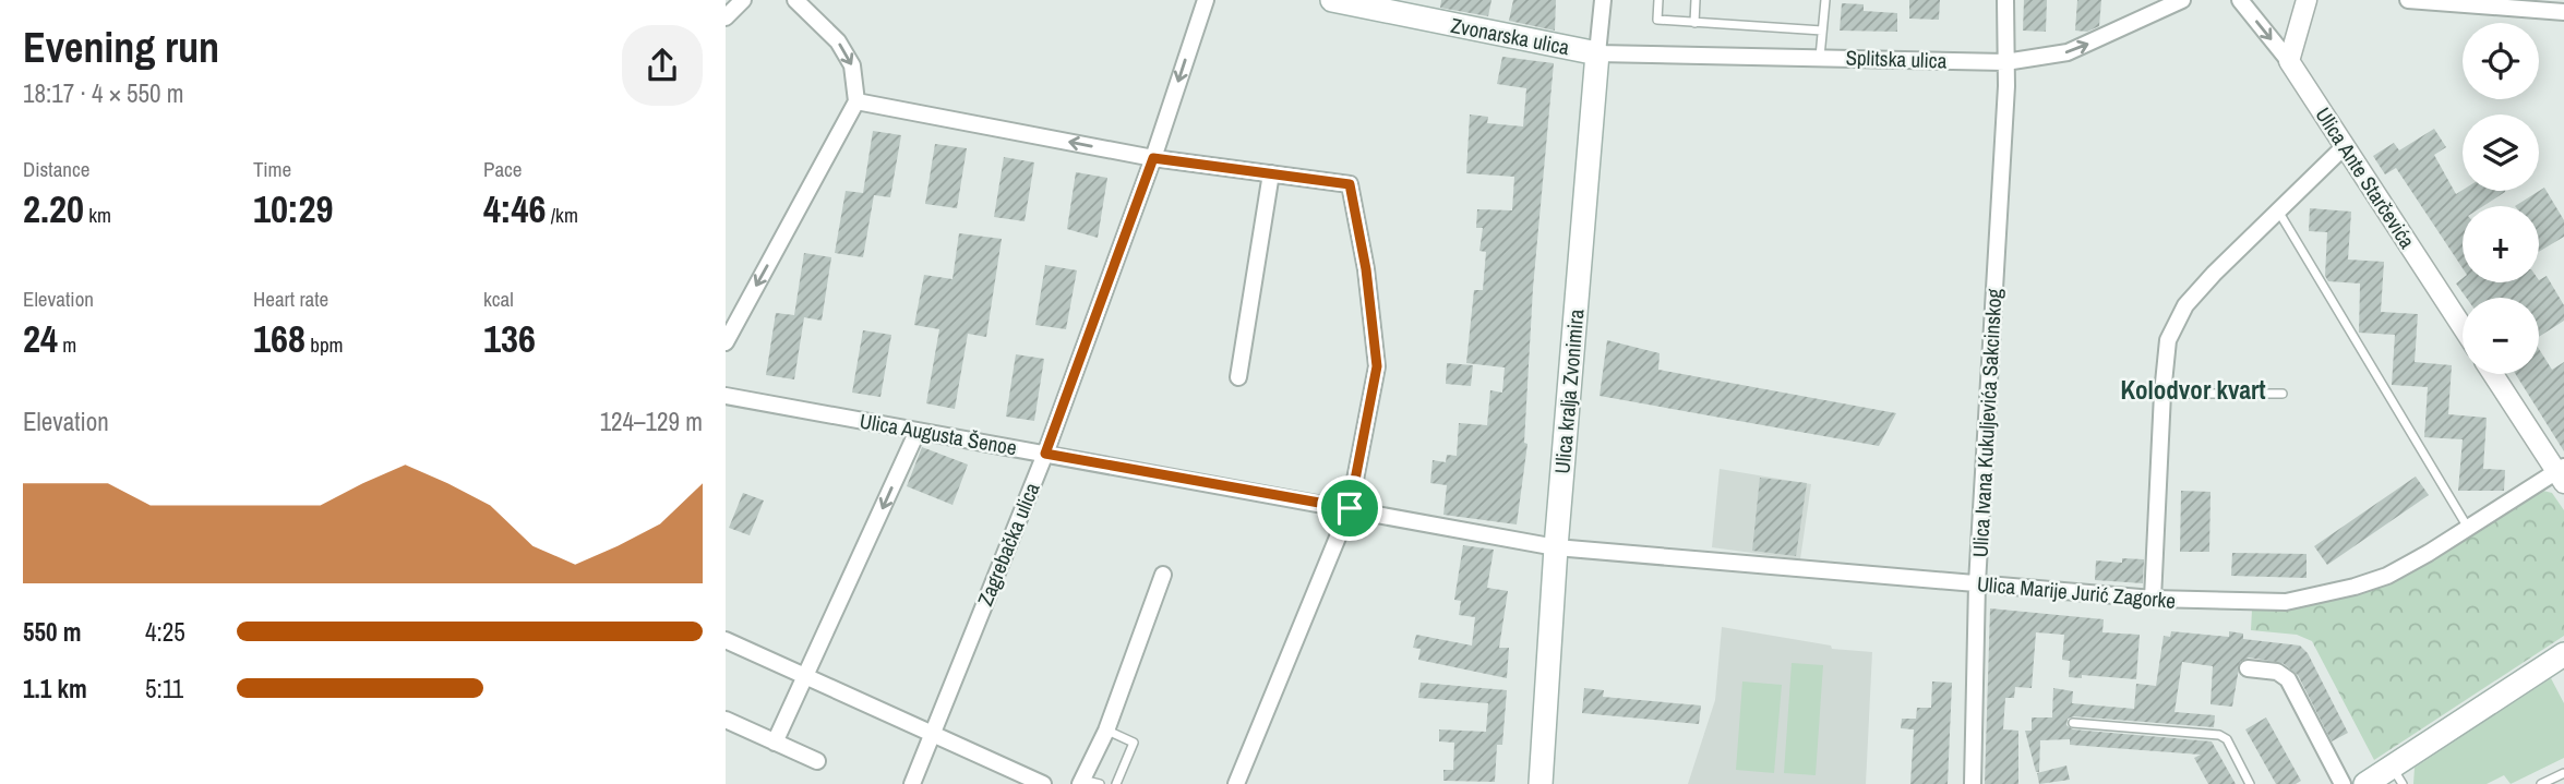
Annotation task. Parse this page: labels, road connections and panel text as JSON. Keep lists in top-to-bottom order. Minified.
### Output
{"streets":{"main road":["Zvonarska ulica","Ulica kralja Zvonimira"],"street":["Splitska ulica","Ulica Ante Starčevića","Ulica Ivana Kukuljevića Sakcinskog","Ulica Augusta Šenoe","Zagrebačka ulica","Ulica Marije Jurić Zagorke"]},"crossings":[["Zvonarska ulica","Splitska ulica"],["Zvonarska ulica","Ulica kralja Zvonimira"],["Splitska ulica","Ulica kralja Zvonimira"],["Splitska ulica","Ulica Ivana Kukuljevića Sakcinskog"],["Ulica kralja Zvonimira","Ulica Augusta Šenoe"],["Ulica kralja Zvonimira","Ulica Marije Jurić Zagorke"],["Ulica Ivana Kukuljevića Sakcinskog","Ulica Marije Jurić Zagorke"],["Ulica Augusta Šenoe","Zagrebačka ulica"],["Ulica Augusta Šenoe","Ulica Marije Jurić Zagorke"]],"districts":["Kolodvor kvart"],"page":{"heading":["Evening run","18:17 · 4 × 550 m"],"map_buttons":["+","−"],"stats":[["Distance","2.20 km"],["Time","10:29"],["Pace","4:46 /km"],["Elevation","24 m"],["Heart rate","168 bpm"],["kcal","136"]],"chart":["Elevation","124–129 m"],"list":[{"name":"550 m","note":"4:25"},{"name":"1.1 km","note":"5:11"}]}}
